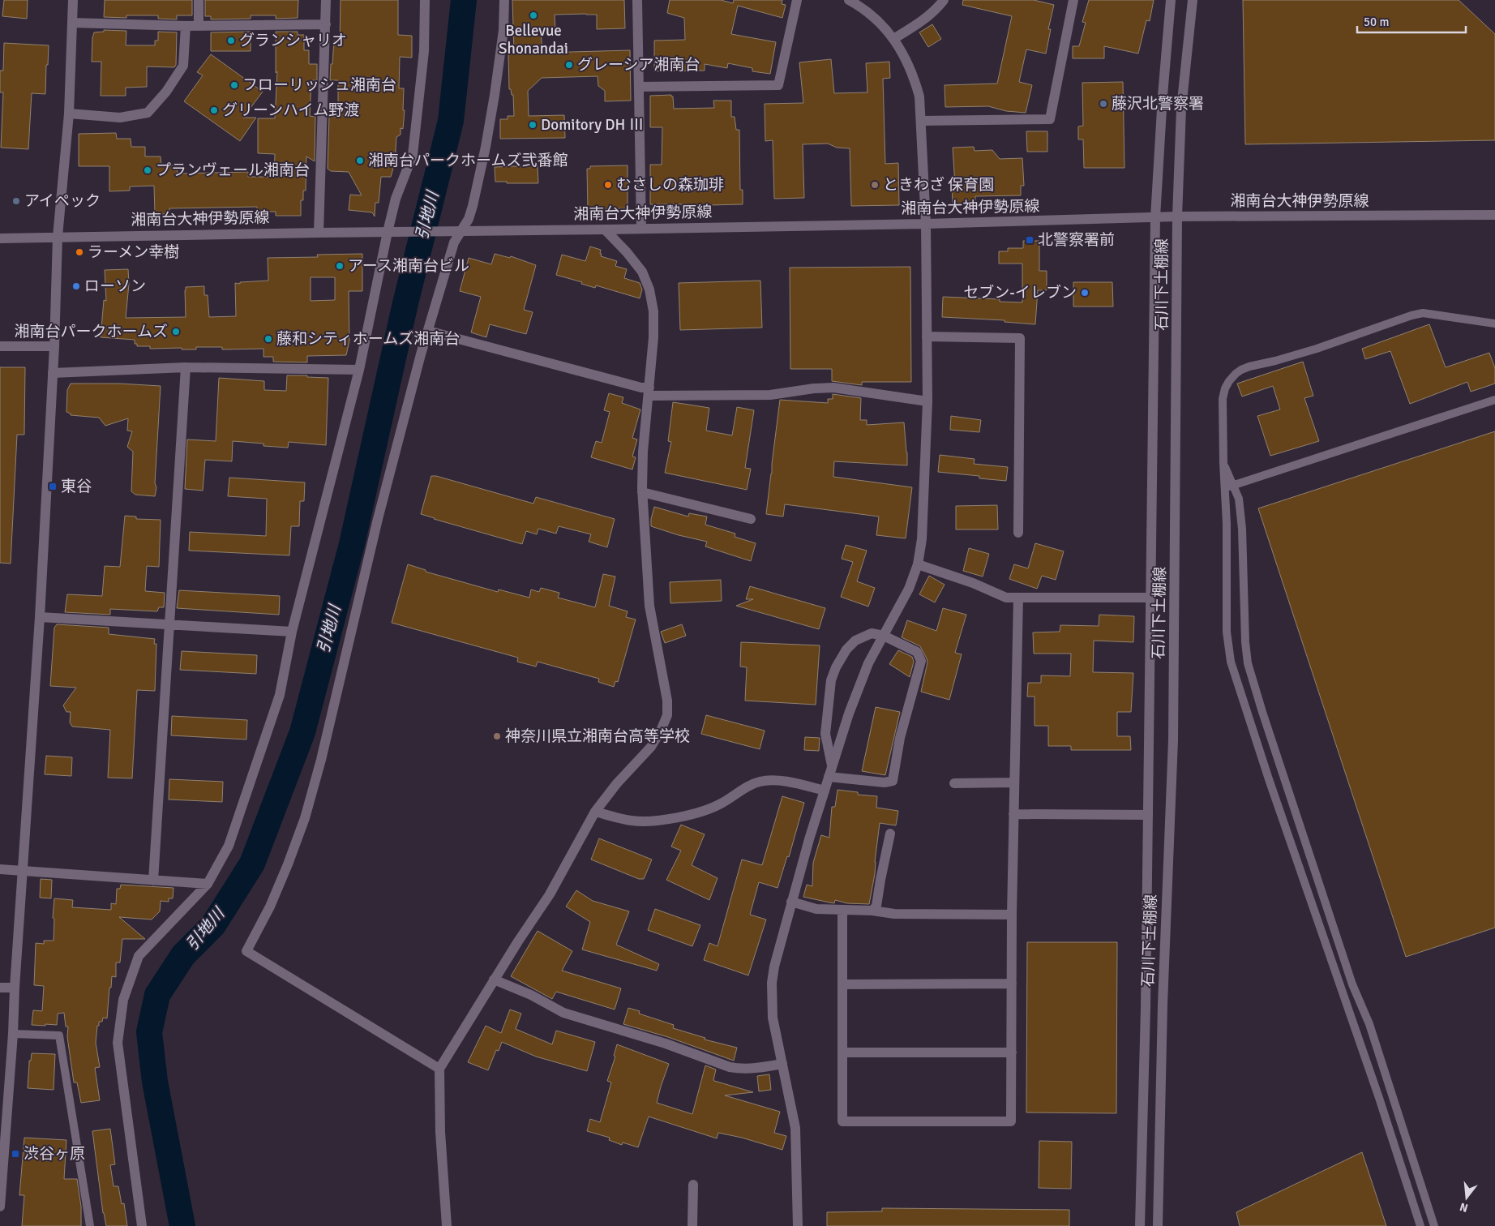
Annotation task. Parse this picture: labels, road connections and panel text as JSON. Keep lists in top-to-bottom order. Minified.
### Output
{"streets":{"street":["湘南台大神伊勢原線","石川下土棚線"]},"crossings":[["湘南台大神伊勢原線","石川下土棚線"]],"water":["引地川"],"places":{"other":["Bellevue Shonandai","グランシャリオ","グレーシア湘南台","フローリッシュ湘南台","藤沢北警察署","グリーンハイム野渡","Domitory DH Ⅲ","湘南台パークホームズ弐番館","プランヴェール湘南台","むさしの森珈琲","ときわざ 保育園","アイペック","ラーメン幸樹","アース湘南台ビル","ローソン","セブン-イレブン","湘南台パークホームズ","藤和シティホームズ湘南台","神奈川県立湘南台高等学校"],"transit":["北警察署前","東谷","渋谷ヶ原"]},"scale_bar":"50 m","north":"bottom"}
